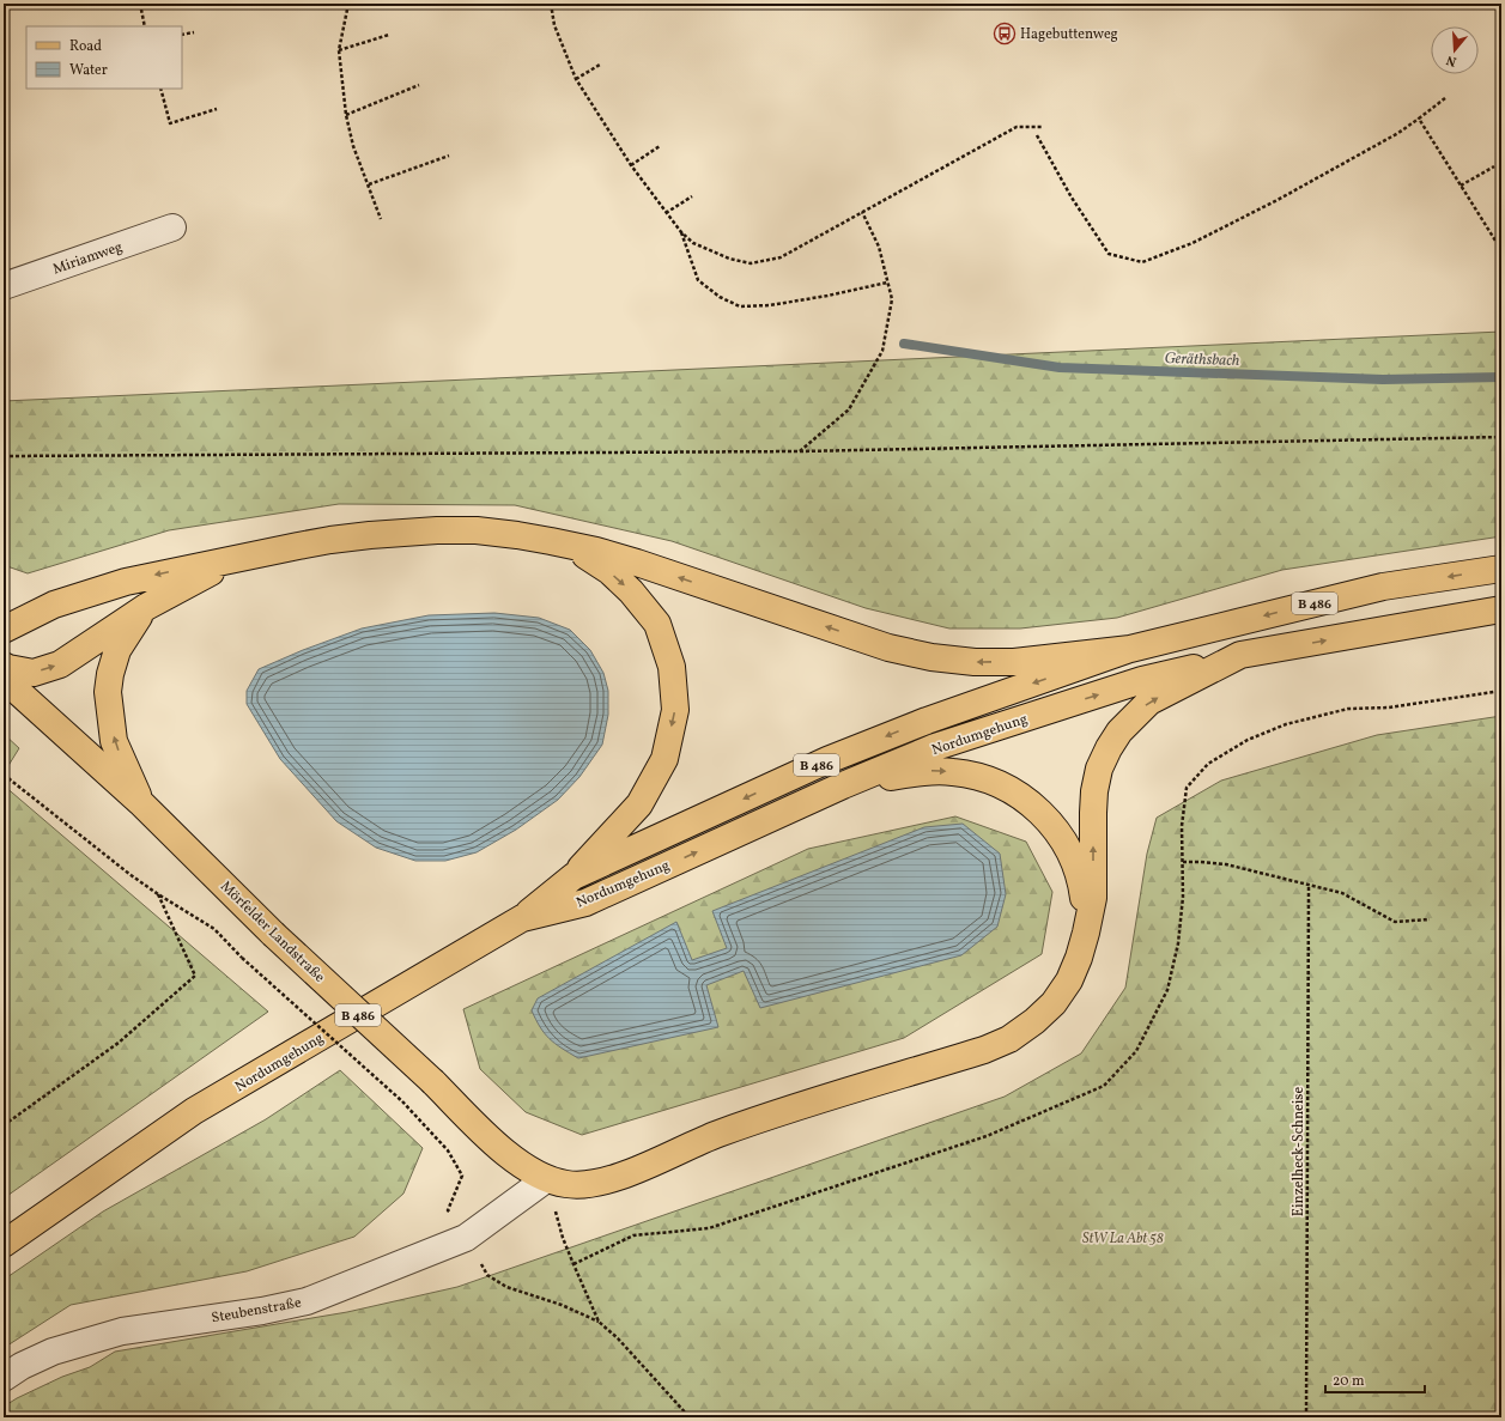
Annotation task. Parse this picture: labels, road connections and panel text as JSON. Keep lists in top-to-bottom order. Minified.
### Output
{"streets":{"main road":["B 486","Nordumgehung","Mörfelder Landstraße"],"street":["Miriamweg","Steubenstraße"],"path":["Einzelheck-Schneise"]},"crossings":[["B 486","Nordumgehung"],["B 486","Mörfelder Landstraße"],["Nordumgehung","Mörfelder Landstraße"],["Mörfelder Landstraße","Steubenstraße"]],"water":["Geräthsbach"],"parks":["StW La Abt 58"],"places":{"bus stop":["Hagebuttenweg"]},"legend":["Road","Water"],"scale_bar":"20 m","north":"bottom"}
